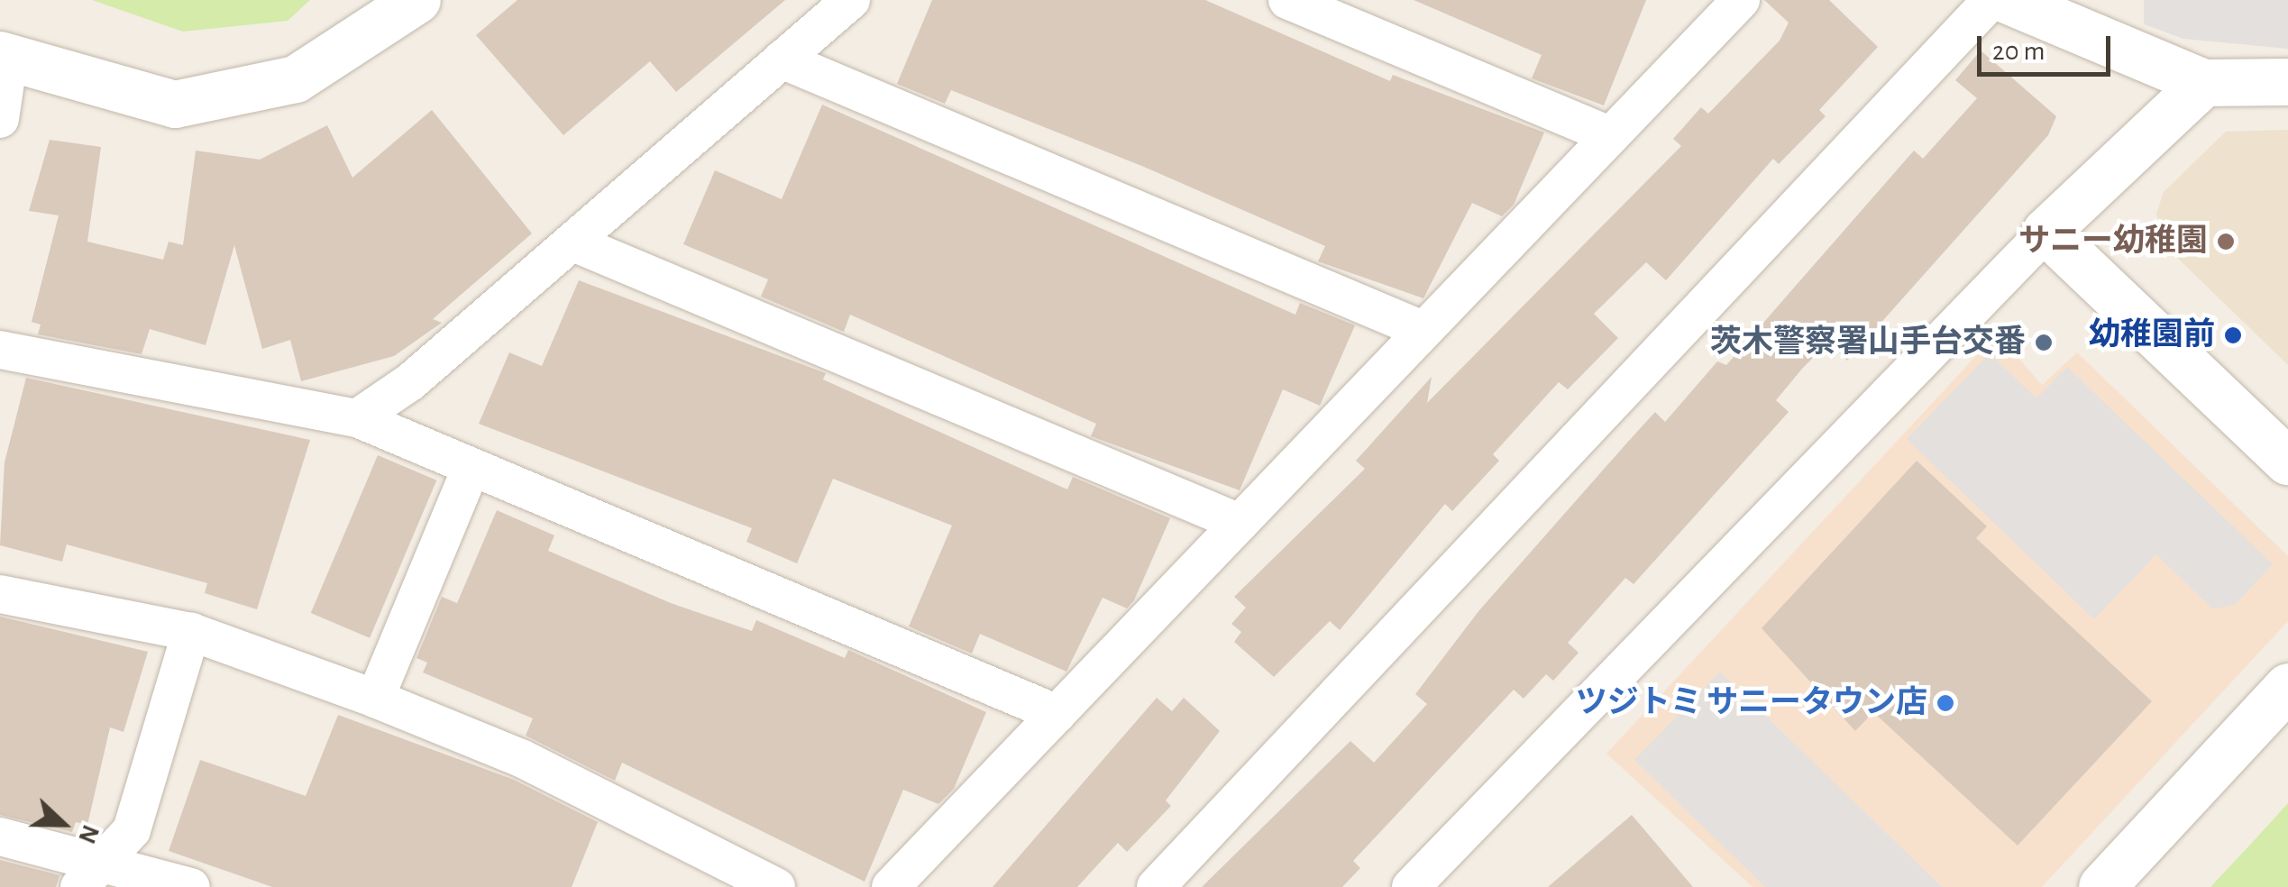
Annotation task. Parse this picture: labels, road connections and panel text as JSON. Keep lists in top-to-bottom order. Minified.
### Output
{"places":["サニー幼稚園","幼稚園前","茨木警察署山手台交番","ツジトミ サニータウン店"],"scale_bar":"20 m","north":"right"}
